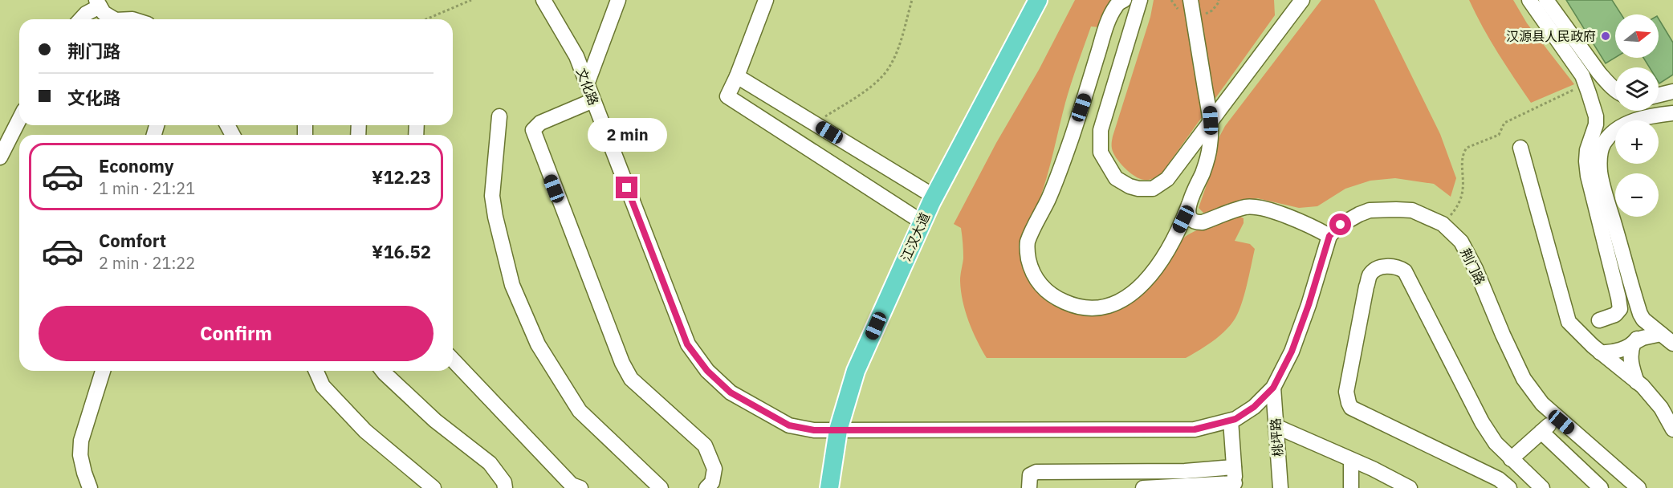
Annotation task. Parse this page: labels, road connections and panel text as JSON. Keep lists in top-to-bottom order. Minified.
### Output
{"streets":{"main road":["江汉大道"],"street":["文化路","荆门路","桃坪路"]},"crossings":[["文化路","江汉大道"],["文化路","桃坪路"]],"places":["汉源县人民政府"],"north":"right","page":{"map_buttons":["+","−"],"banner":["荆门路","文化路"],"bubble":"2 min","list":[{"name":"Economy","note":"1 min · 21:21","value":"¥12.23"},{"name":"Comfort","note":"2 min · 21:22","value":"¥16.52"}],"buttons":"Confirm"}}
